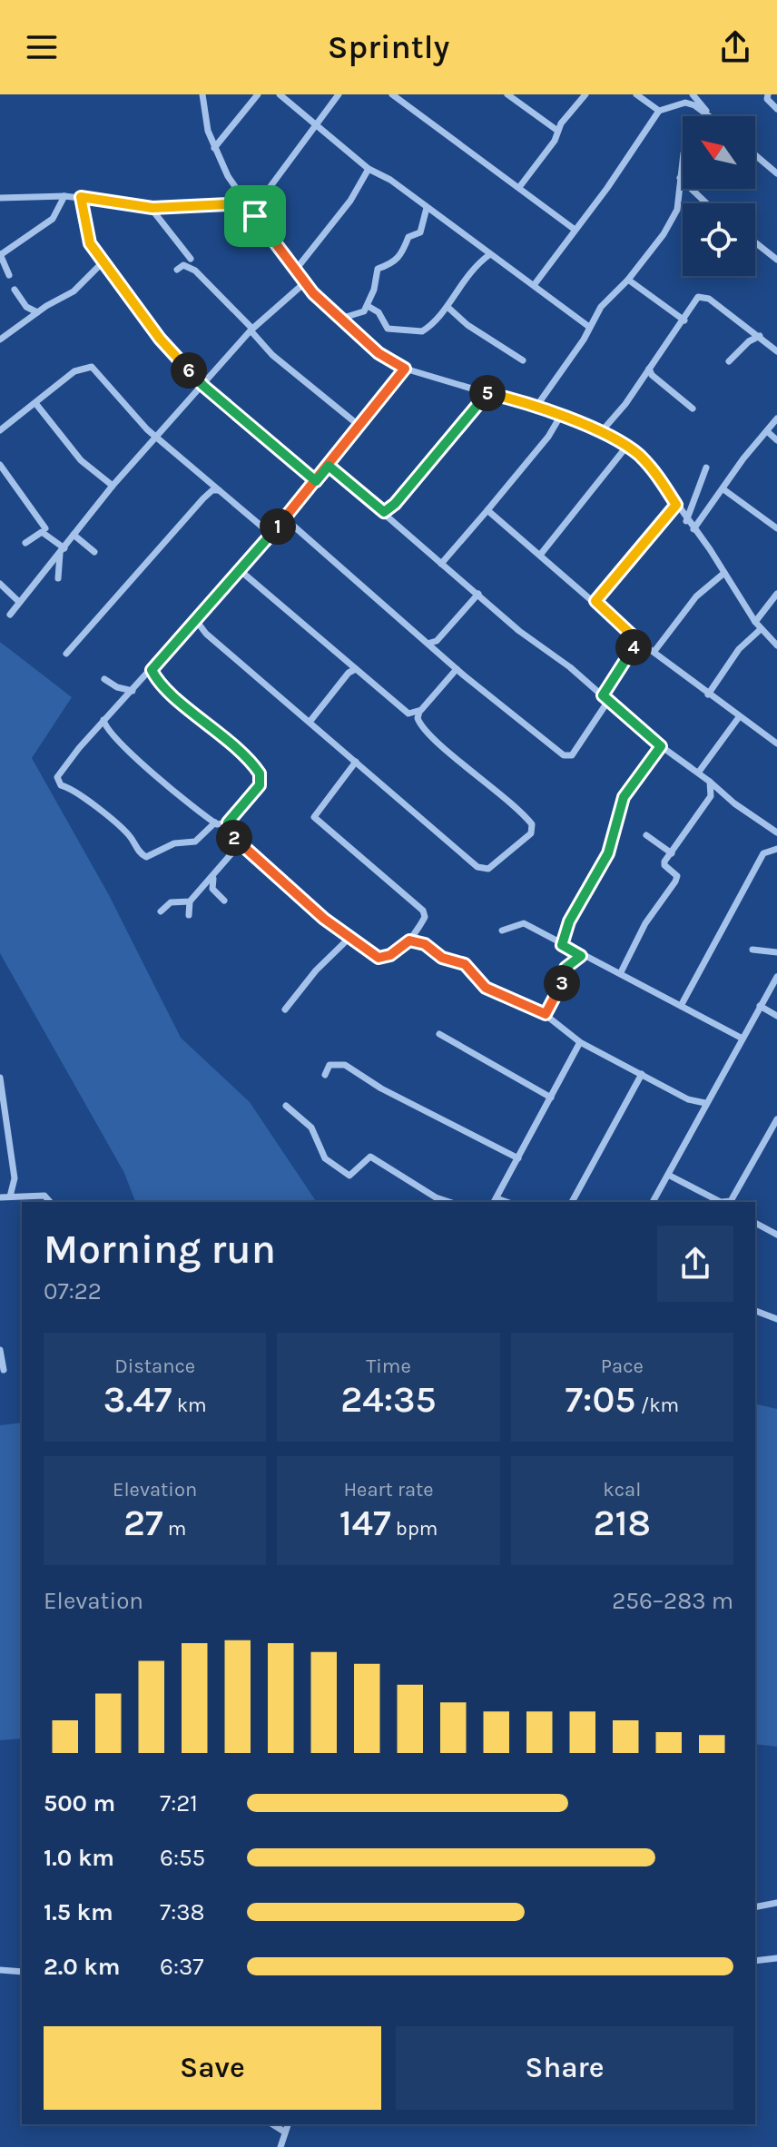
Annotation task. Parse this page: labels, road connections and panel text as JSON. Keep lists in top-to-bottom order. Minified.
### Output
{"north":"top left","page":{"header":"Sprintly","pins":["6","5","1","4","2","3"],"heading":["Morning run","07:22"],"stats":[["Distance","3.47 km"],["Time","24:35"],["Pace","7:05 /km"],["Elevation","27 m"],["Heart rate","147 bpm"],["kcal","218"]],"chart":["Elevation","256–283 m"],"list":[{"name":"500 m","note":"7:21"},{"name":"1.0 km","note":"6:55"},{"name":"1.5 km","note":"7:38"},{"name":"2.0 km","note":"6:37"}],"buttons":["Save","Share"]}}
